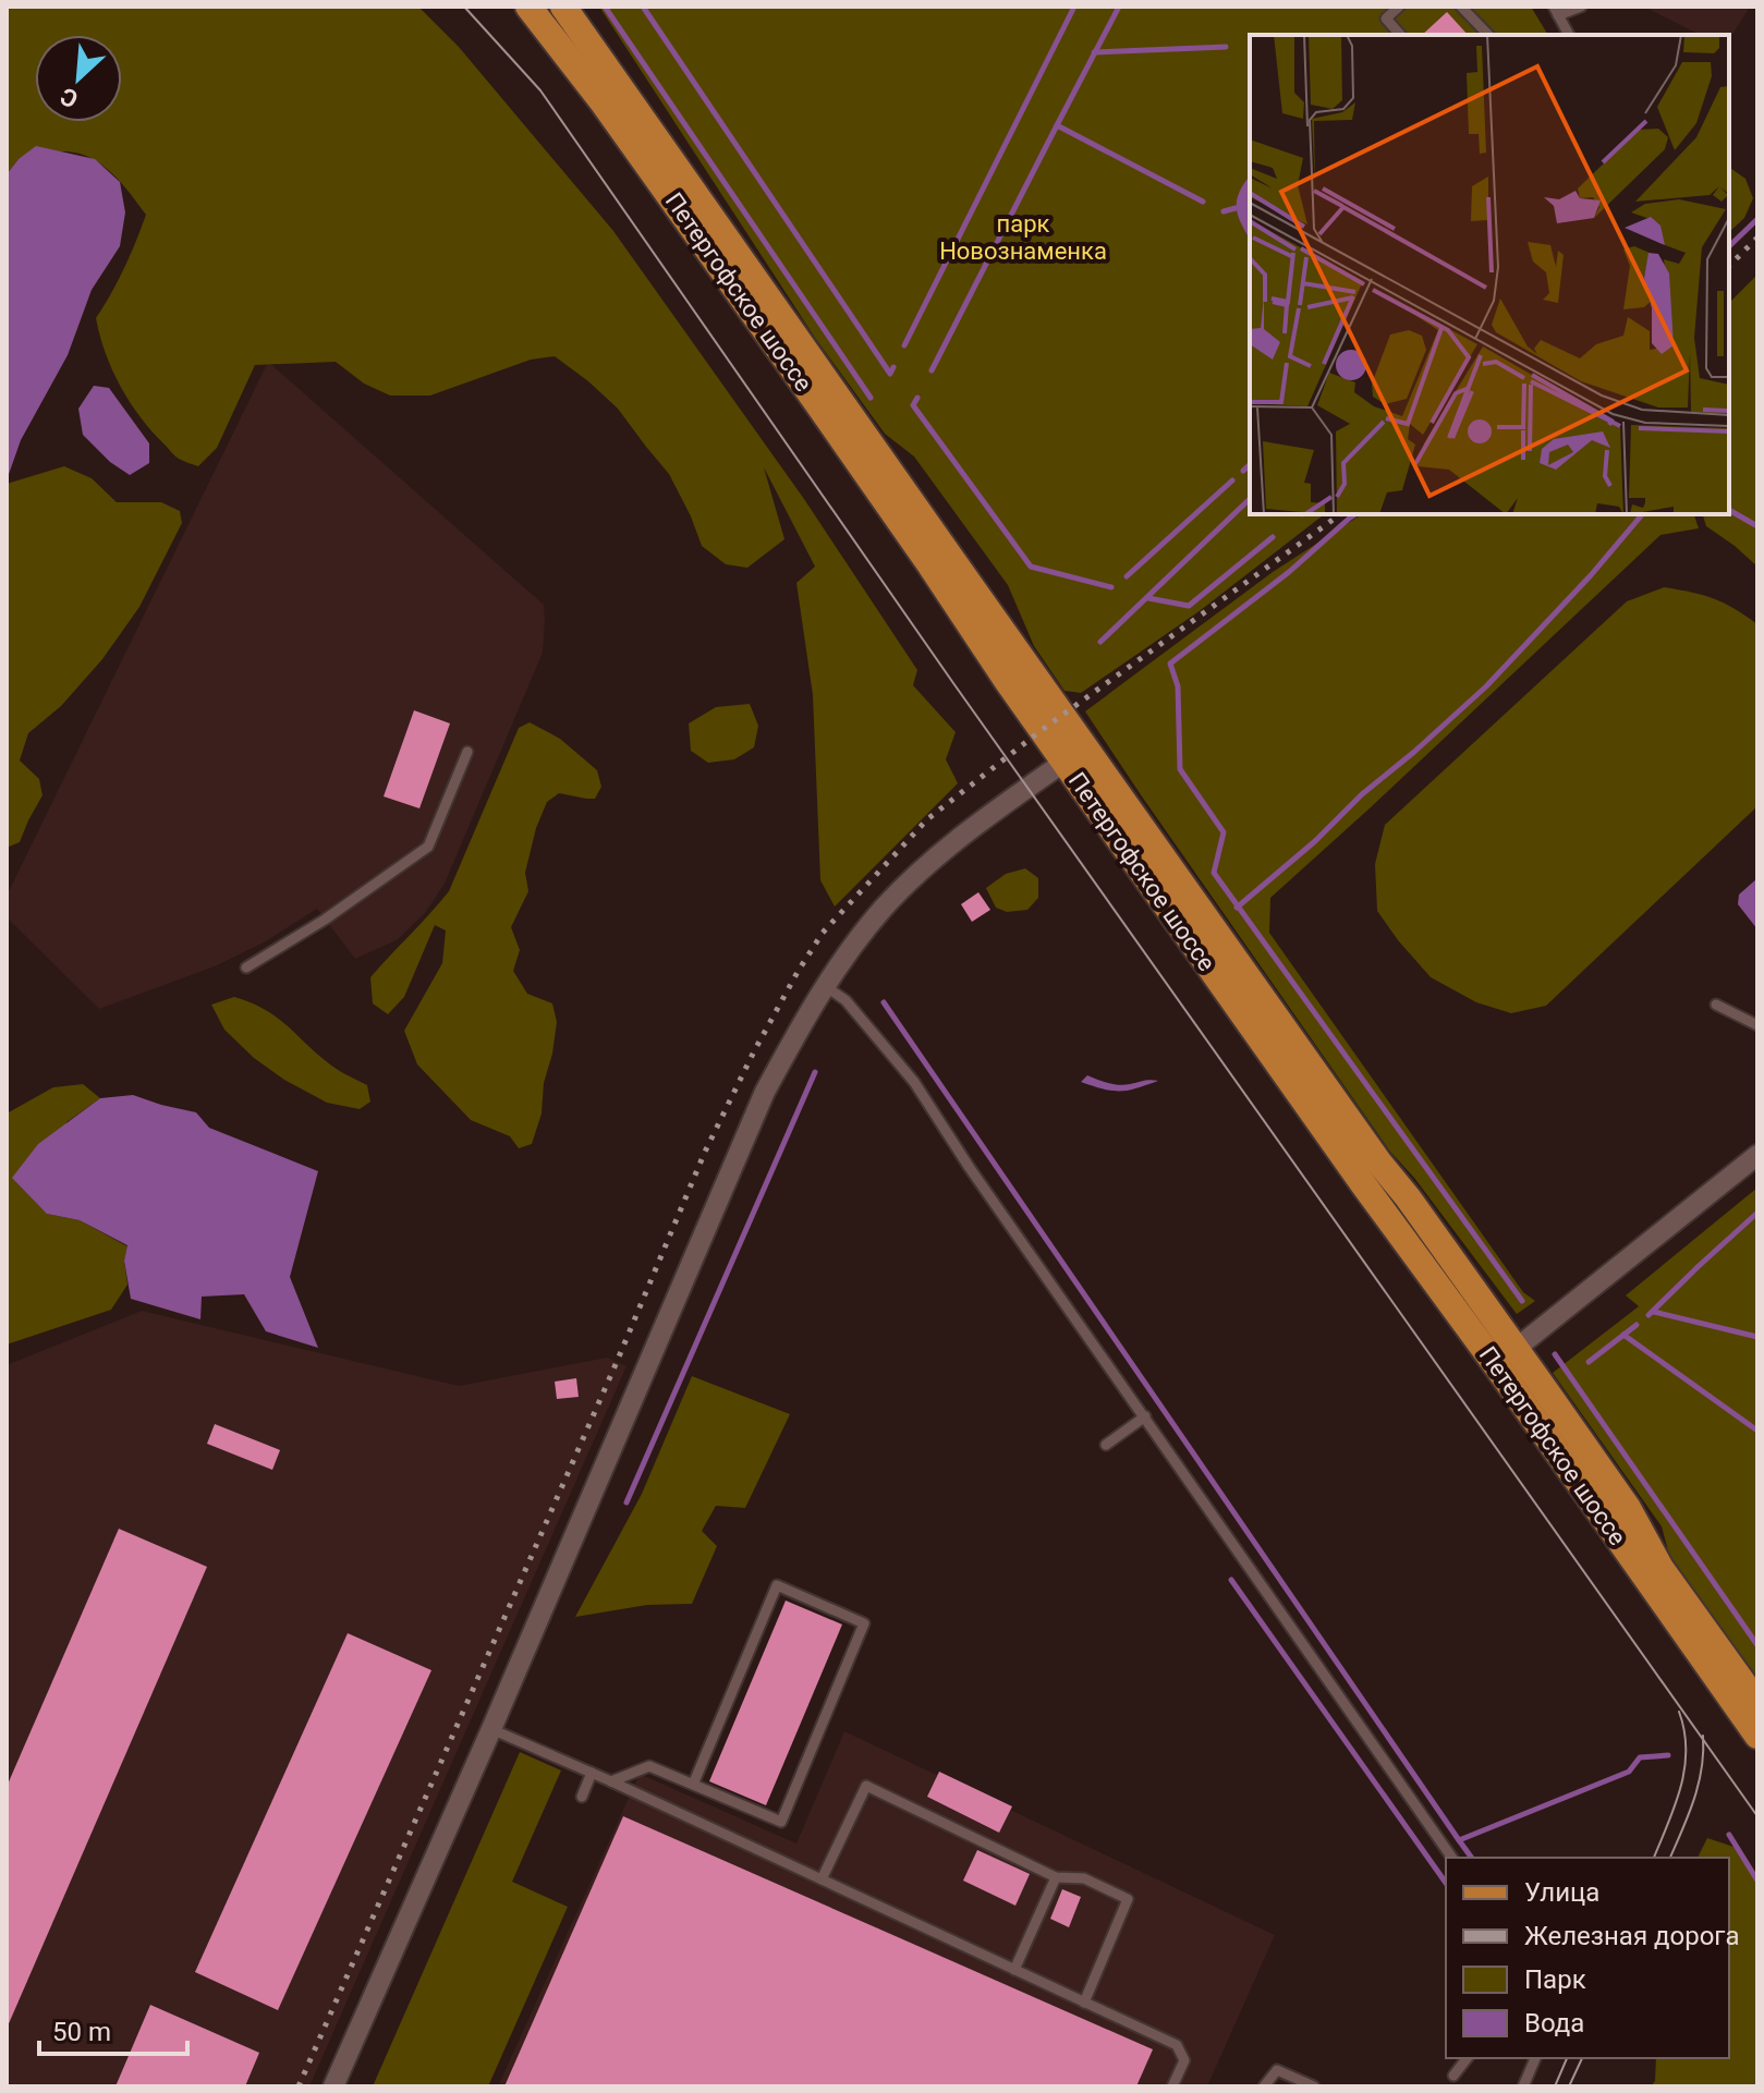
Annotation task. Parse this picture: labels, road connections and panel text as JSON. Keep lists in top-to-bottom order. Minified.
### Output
{"streets":{"main road":["Петергофское шоссе"]},"parks":["парк Новознаменка"],"legend":["Улица","Железная дорога","Парк","Вода"],"scale_bar":"50 m","north":"bottom left"}
